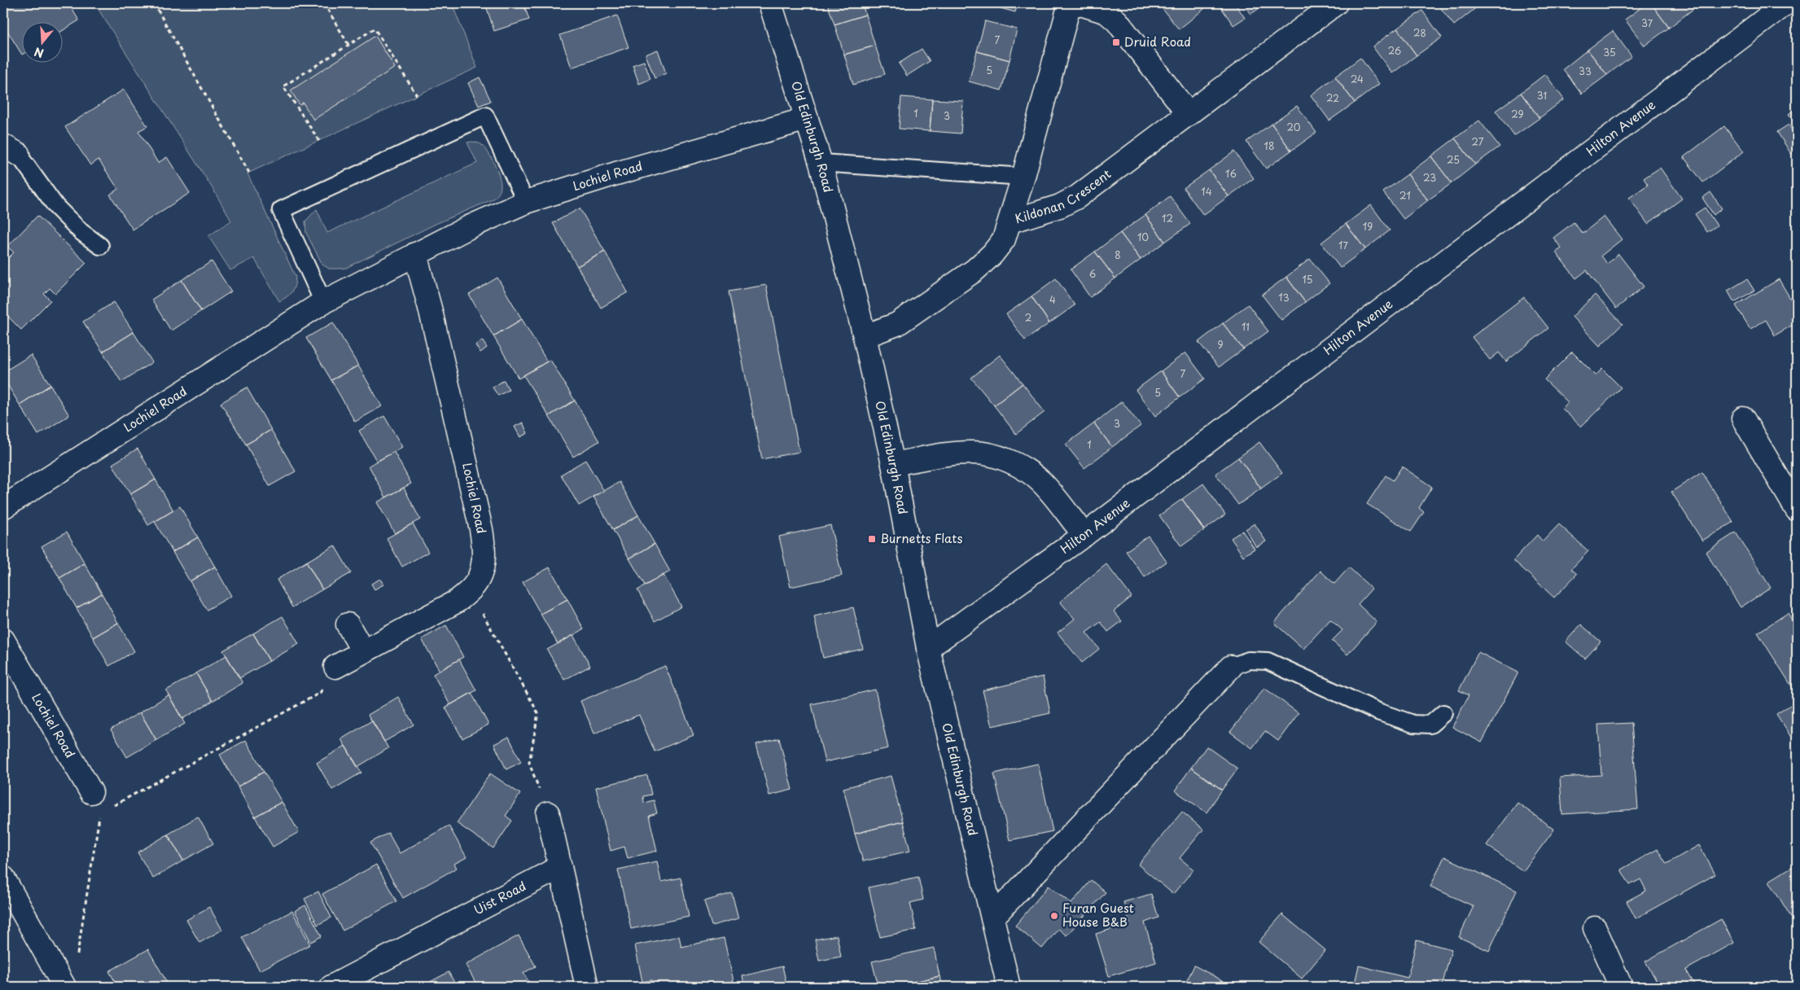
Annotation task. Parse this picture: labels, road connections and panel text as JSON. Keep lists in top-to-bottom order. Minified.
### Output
{"streets":{"street":["Hilton Avenue","Old Edinburgh Road","Lochiel Road","Kildonan Crescent","Uist Road"]},"crossings":[["Hilton Avenue","Old Edinburgh Road"],["Old Edinburgh Road","Lochiel Road"],["Old Edinburgh Road","Kildonan Crescent"]],"places":{"transit":["Druid Road","Burnetts Flats"],"other":["Furan Guest House B&B"]},"house_numbers":["37","28","7","26","35","5","33","24","31","22","1","29","3","20","27","18","25","16","23","14","21","12","19","10","17","8","6","15","13","4","2","11","9","7","5","3","1"],"north":"bottom"}
